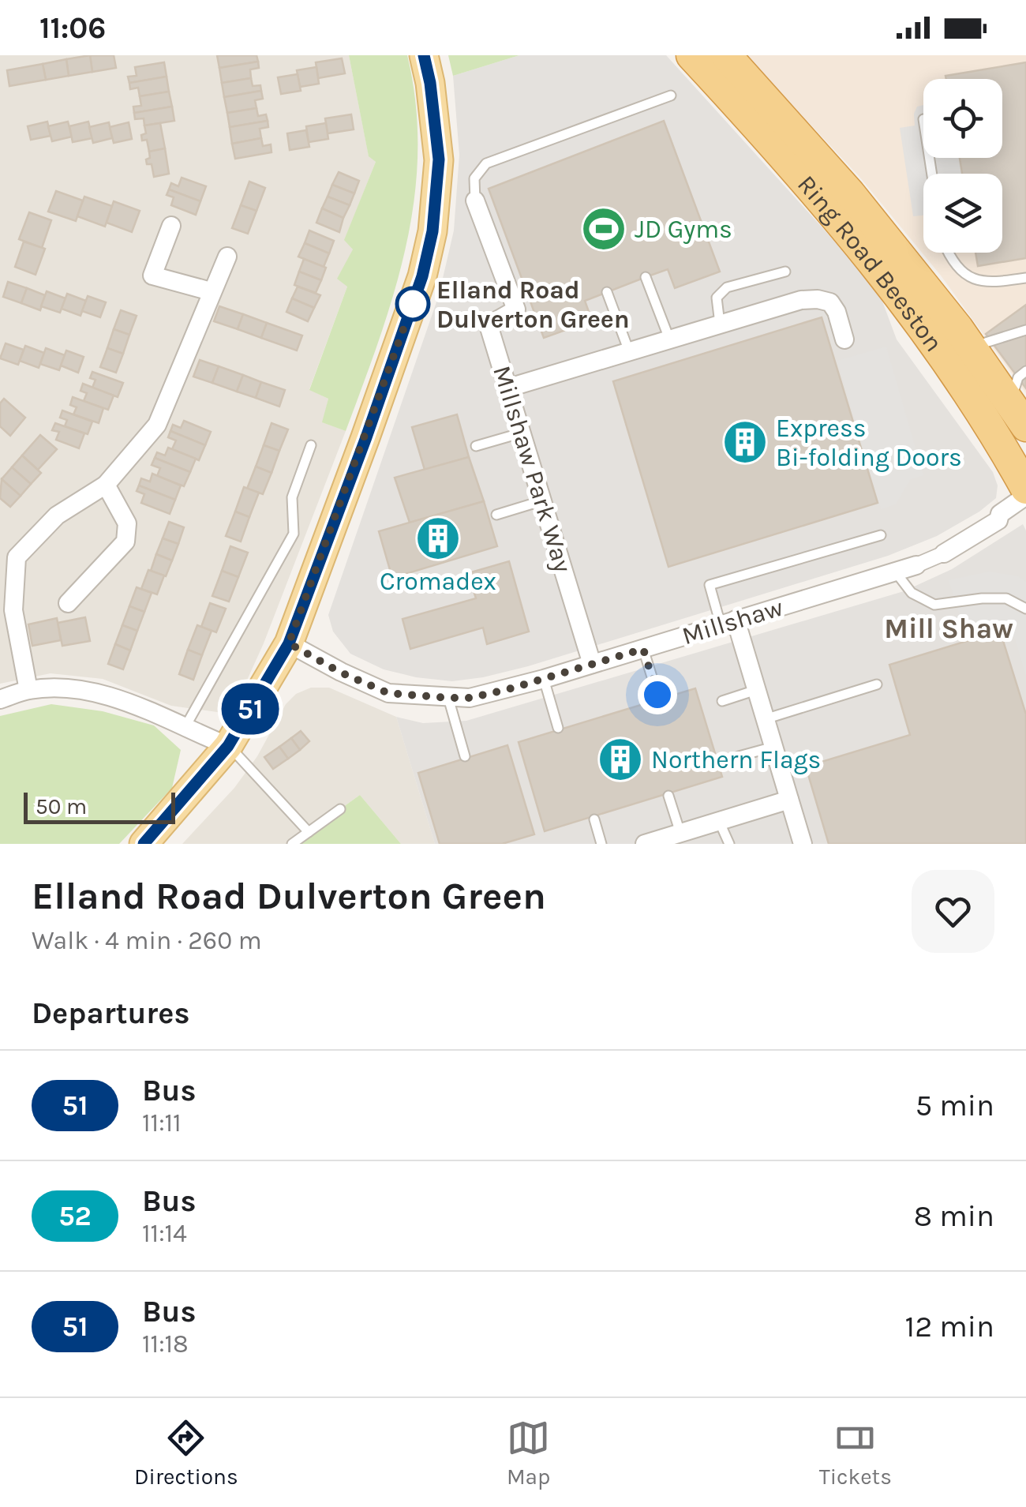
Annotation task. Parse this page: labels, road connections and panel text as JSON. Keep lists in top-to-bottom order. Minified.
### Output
{"streets":{"highway":["Ring Road Beeston"],"street":["Millshaw Park Way","Millshaw"]},"crossings":[["Millshaw Park Way","Millshaw"]],"districts":["Mill Shaw"],"places":{"sports":["JD Gyms"],"other":["Elland Road Dulverton Green"],"building":["Express Bi-folding Doors","Cromadex","Northern Flags"]},"lines":["bus line 51"],"scale_bar":"50 m","page":{"status":"11:06","on_map":"51","scale":"50 m","heading":[["Elland Road Dulverton Green","Walk · 4 min · 260 m"],"Departures"],"list":[{"mark":"51","name":"Bus","note":"11:11","value":"5 min"},{"mark":"52","name":"Bus","note":"11:14","value":"8 min"},{"mark":"51","name":"Bus","note":"11:18","value":"12 min"}],"tabs":["Directions","Map","Tickets"]}}
